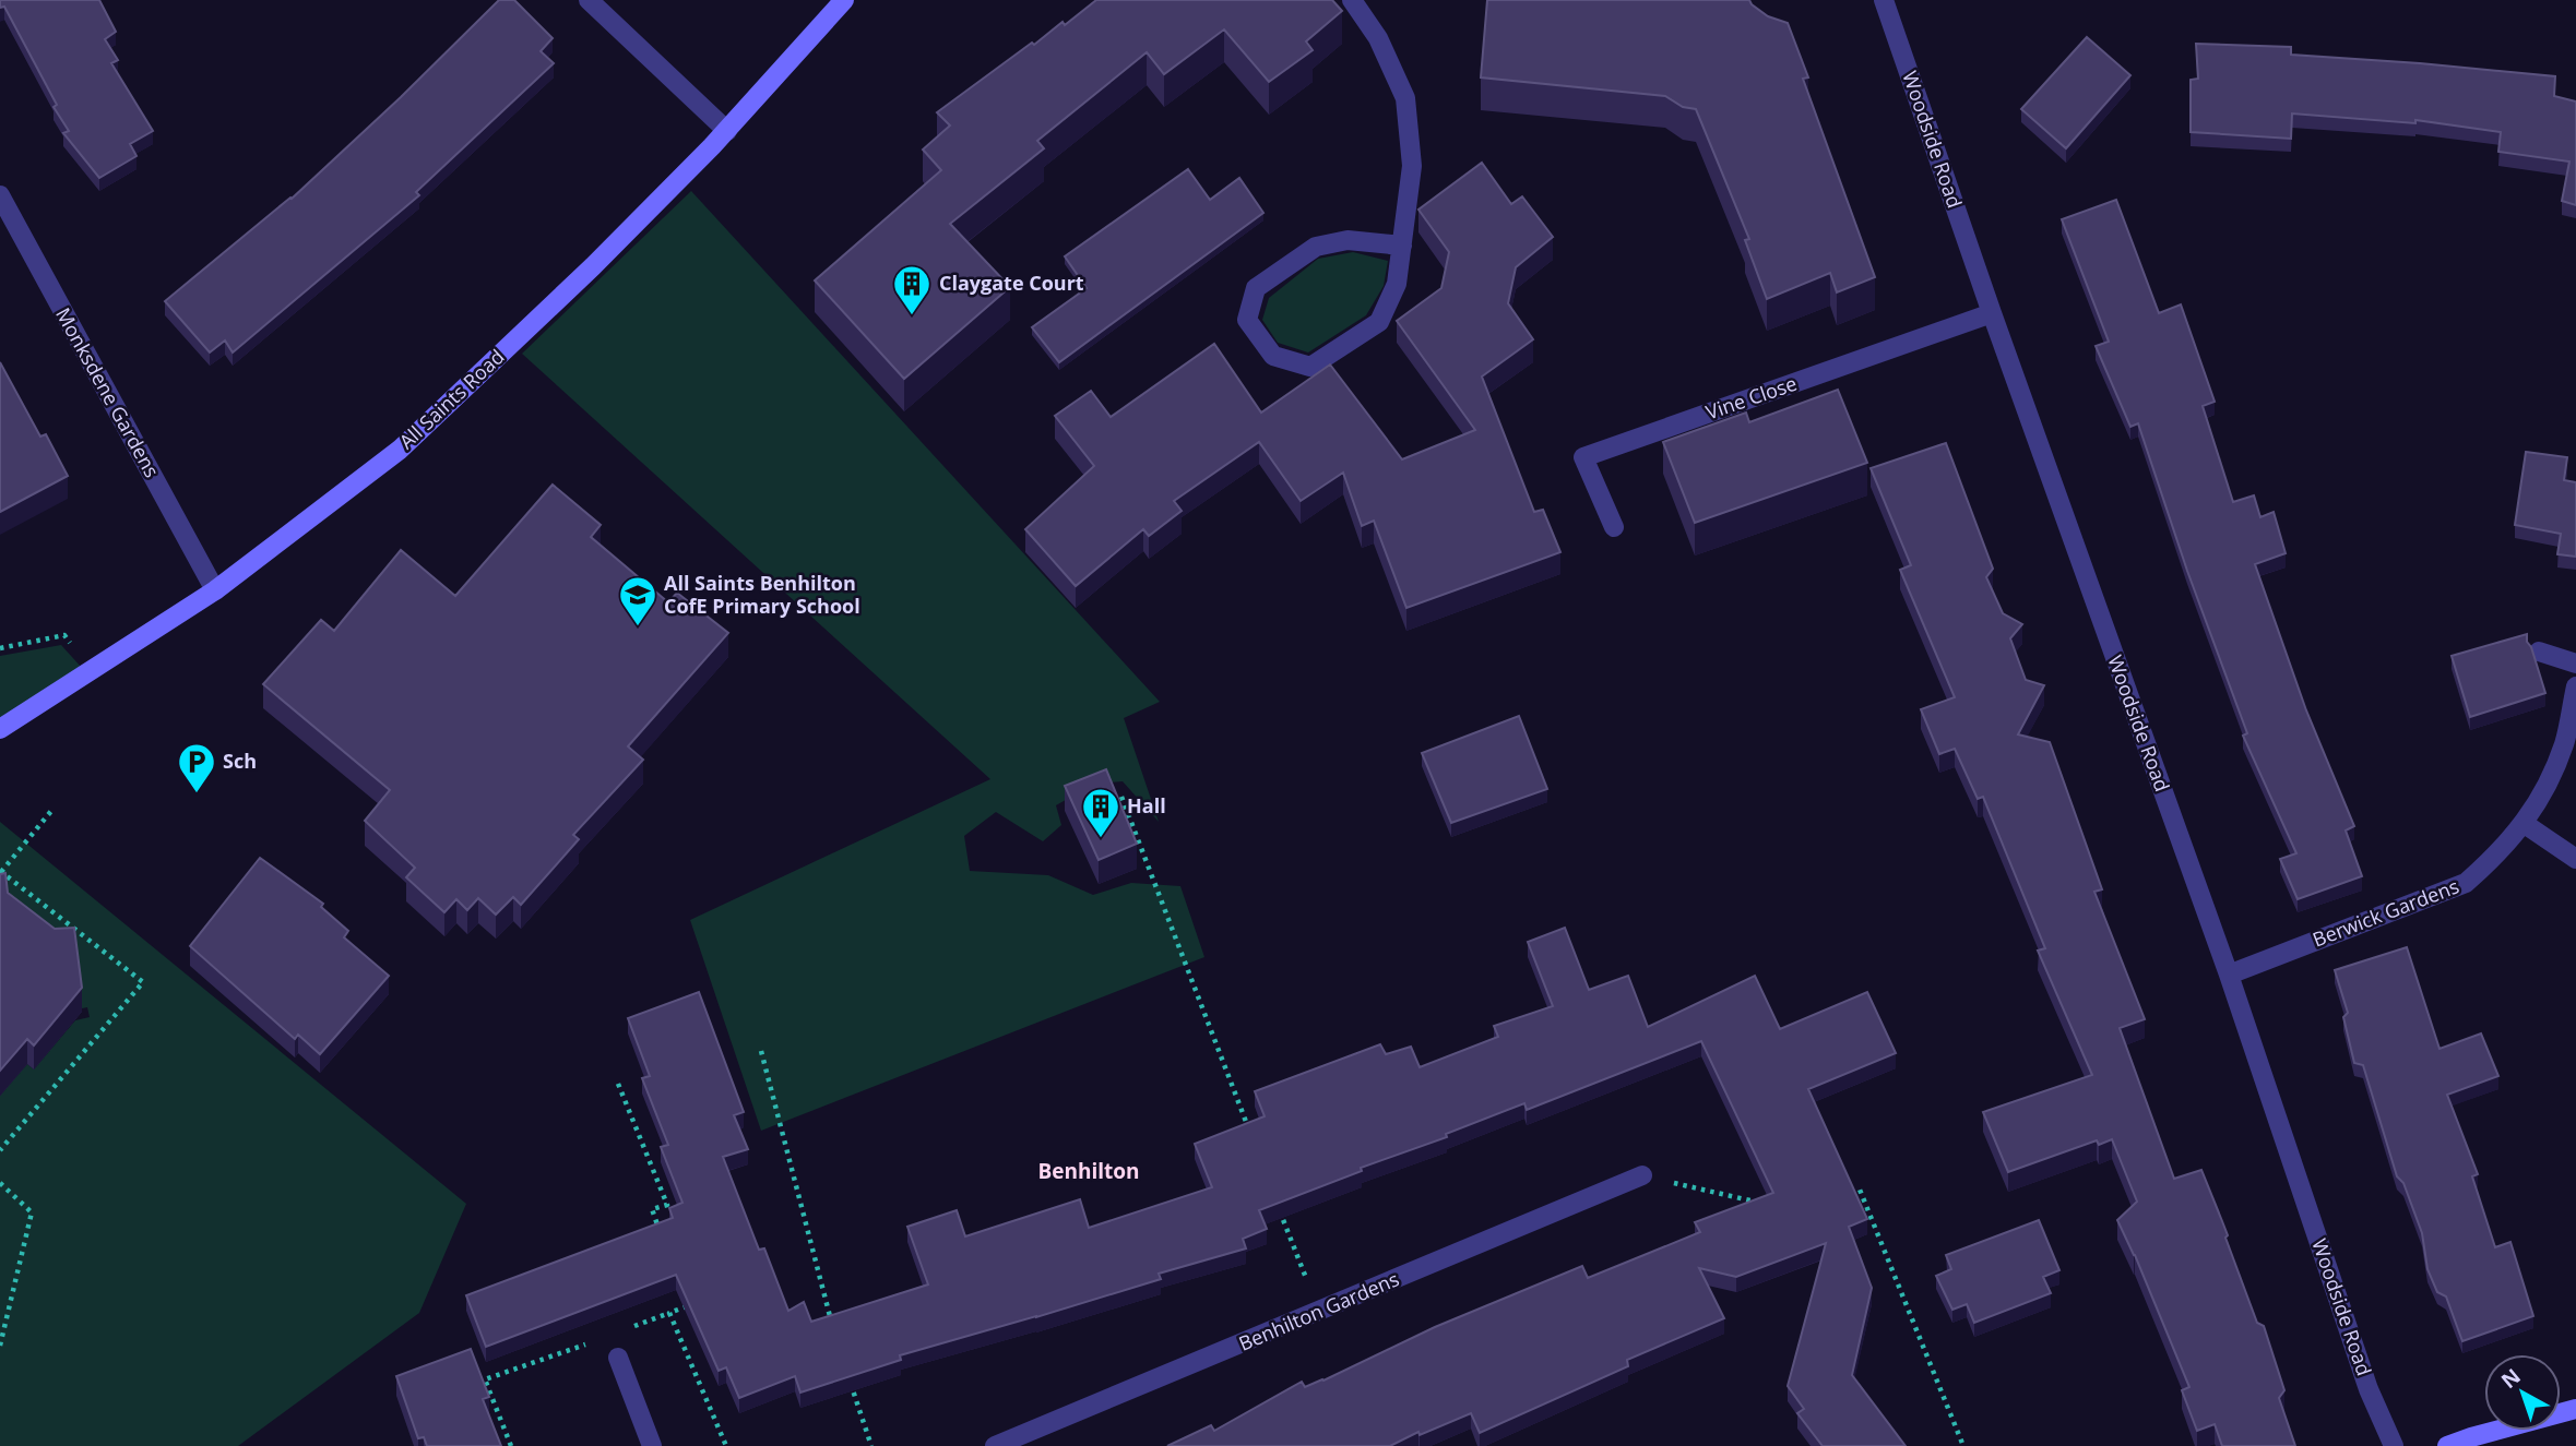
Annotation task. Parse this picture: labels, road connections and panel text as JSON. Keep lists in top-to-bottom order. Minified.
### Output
{"streets":{"street":["Woodside Road","Monksdene Gardens","Vine Close","All Saints Road","Berwick Gardens","Benhilton Gardens"]},"crossings":[["Woodside Road","Vine Close"],["Woodside Road","Berwick Gardens"],["Monksdene Gardens","All Saints Road"]],"districts":["Benhilton"],"places":{"building":["Claygate Court","Hall"],"school or university":["All Saints Benhilton CofE Primary School"],"parking":["Sch"]},"north":"top left"}
